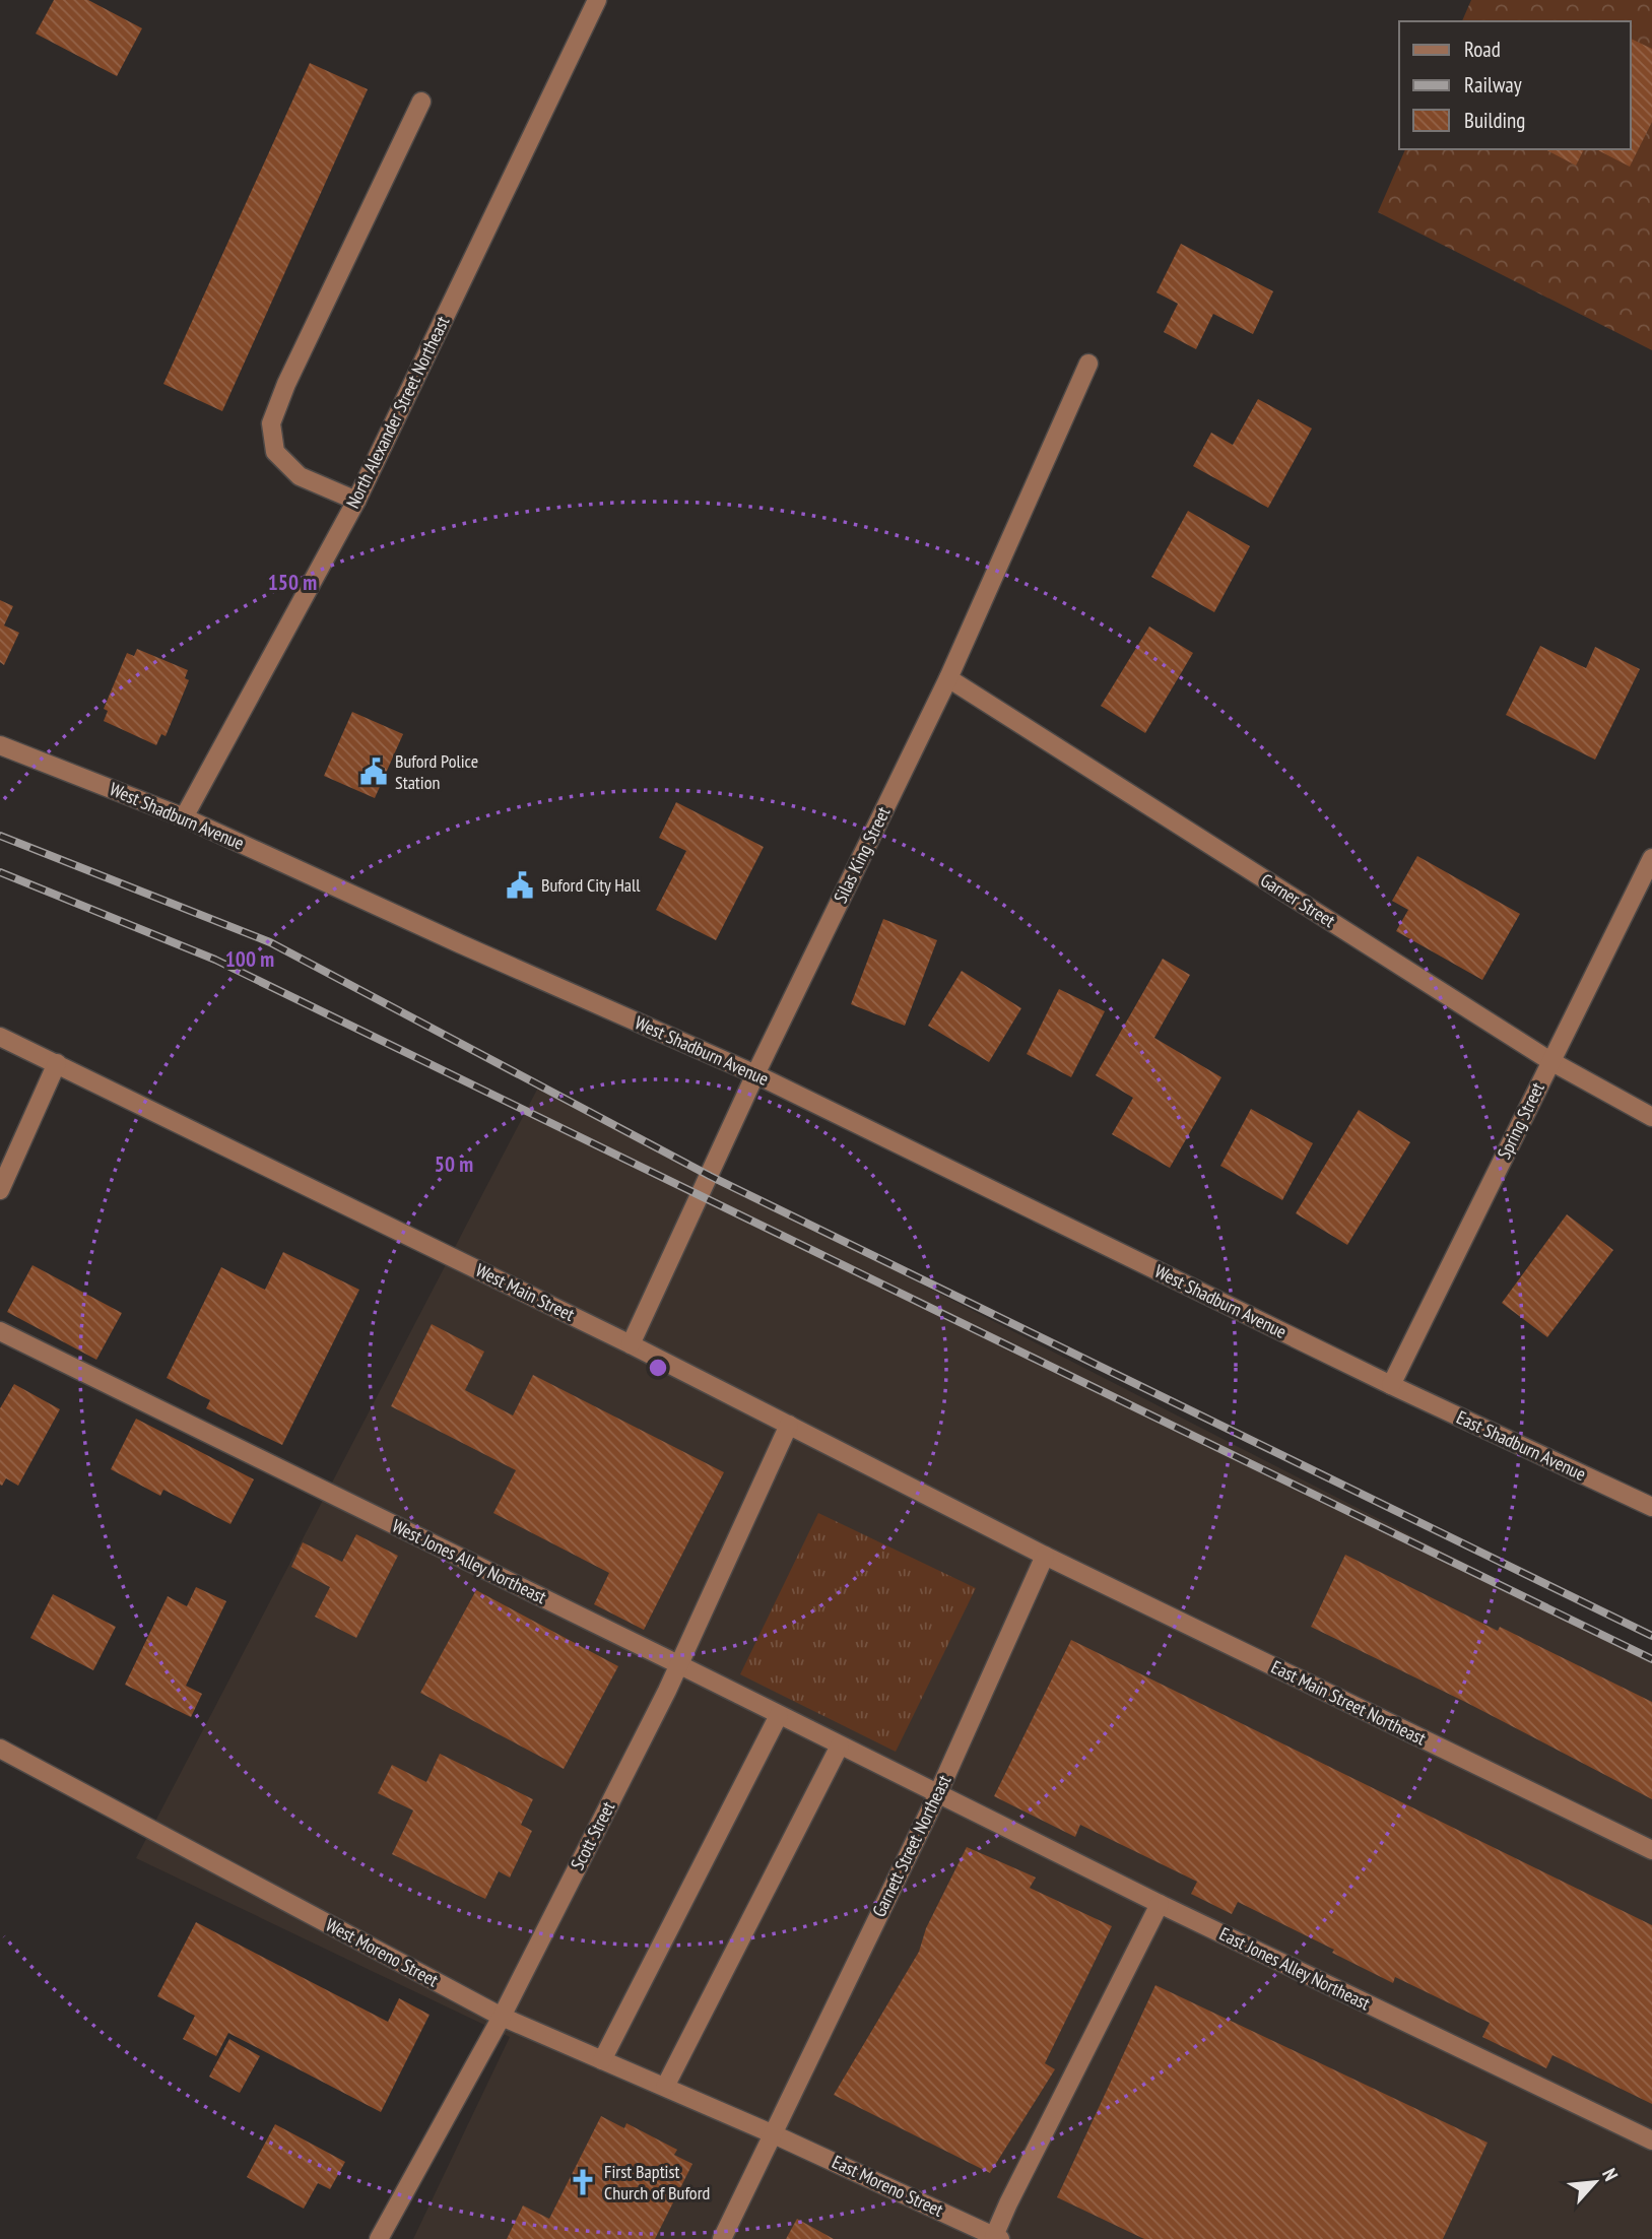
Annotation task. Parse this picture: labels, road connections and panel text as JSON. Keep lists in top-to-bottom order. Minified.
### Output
{"streets":{"street":["North Alexander Street Northeast","West Shadburn Avenue","Silas King Street","Garner Street","Spring Street","West Main Street","East Shadburn Avenue","West Jones Alley Northeast","East Main Street Northeast","Scott Street","Garnett Street Northeast","West Moreno Street","East Jones Alley Northeast","East Moreno Street"]},"crossings":[["North Alexander Street Northeast","West Shadburn Avenue"],["West Shadburn Avenue","Silas King Street"],["West Shadburn Avenue","Spring Street"],["West Shadburn Avenue","East Shadburn Avenue"],["Silas King Street","Garner Street"],["Silas King Street","West Main Street"],["Garner Street","Spring Street"],["Spring Street","East Shadburn Avenue"],["West Main Street","East Main Street Northeast"],["West Main Street","Scott Street"],["West Main Street","Garnett Street Northeast"],["West Jones Alley Northeast","Scott Street"],["West Jones Alley Northeast","Garnett Street Northeast"],["West Jones Alley Northeast","East Jones Alley Northeast"],["East Main Street Northeast","Garnett Street Northeast"],["Scott Street","West Moreno Street"],["Garnett Street Northeast","West Moreno Street"],["Garnett Street Northeast","East Jones Alley Northeast"],["Garnett Street Northeast","East Moreno Street"],["West Moreno Street","East Moreno Street"]],"places":{"public building":["Buford Police Station","Buford City Hall"],"church":["First Baptist Church of Buford"]},"legend":["Road","Railway","Building"],"north":"top right","rings":["150 m","100 m","50 m"]}
